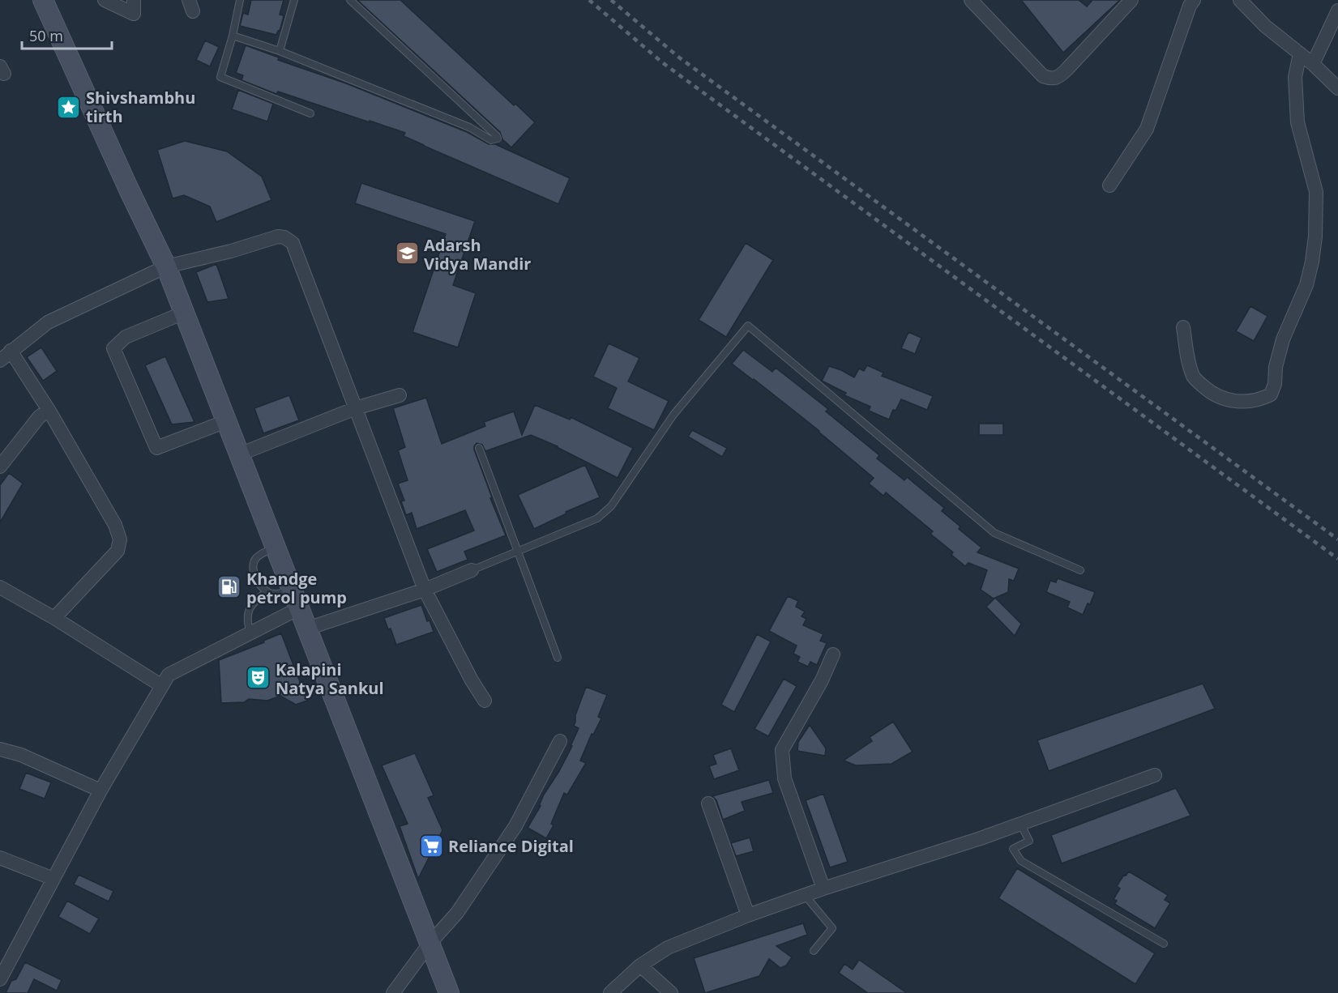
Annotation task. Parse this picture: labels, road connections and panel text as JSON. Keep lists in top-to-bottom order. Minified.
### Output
{"places":{"place":["Shivshambhu tirth"],"school or university":["Adarsh Vidya Mandir"],"fuel station":["Khandge petrol pump"],"theatre":["Kalapini Natya Sankul"],"supermarket":["Reliance Digital"]},"scale_bar":"50 m"}
